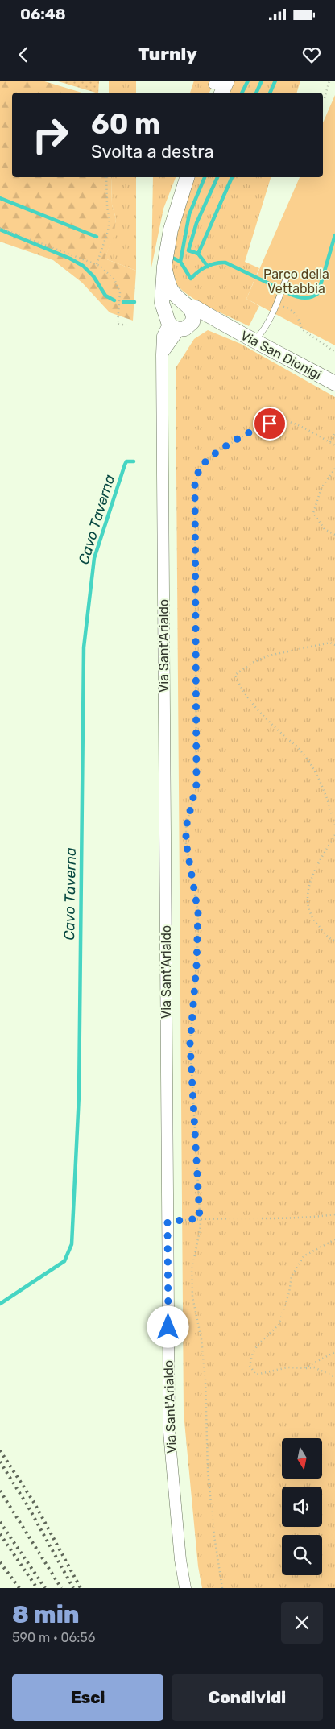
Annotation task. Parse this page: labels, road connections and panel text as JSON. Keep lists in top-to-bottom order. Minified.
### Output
{"streets":{"street":["Via San Dionigi","Via Sant'Arialdo"]},"crossings":[["Via San Dionigi","Via Sant'Arialdo"]],"water":["Cavo Taverna"],"parks":["Parco della Vettabbia"],"north":"bottom","page":{"status":"06:48","header":"Turnly","turn":["60 m","Svolta a destra"],"heading":["8 min","590 m · 06:56"],"buttons":["Esci","Condividi"]}}
